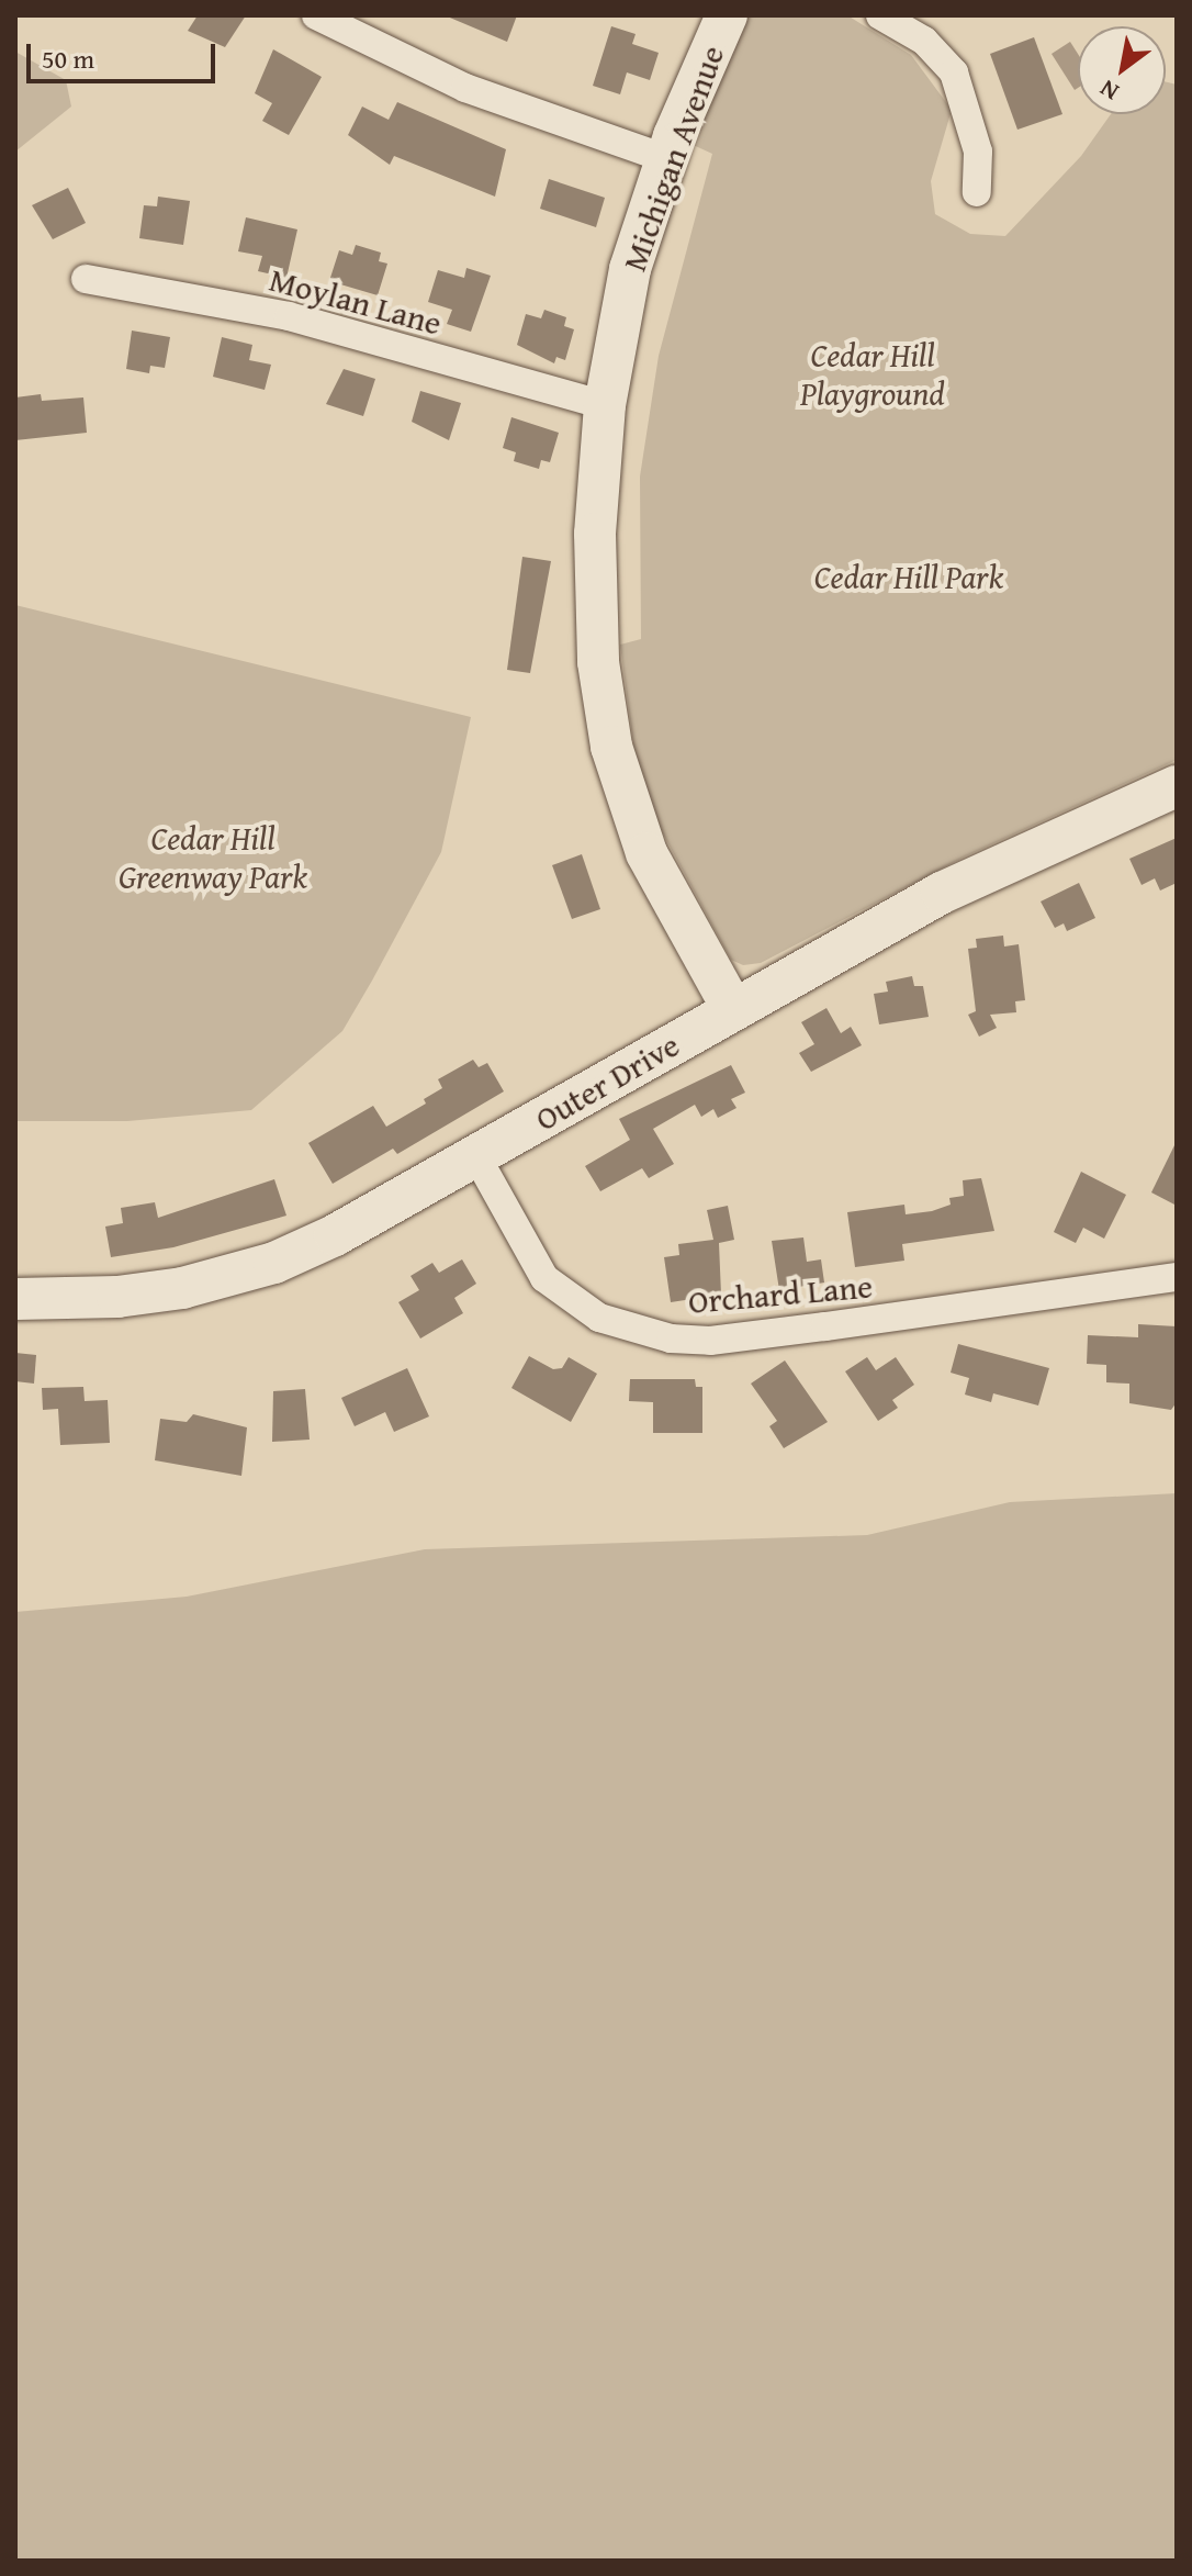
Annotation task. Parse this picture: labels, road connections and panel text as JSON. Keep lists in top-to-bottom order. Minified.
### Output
{"streets":{"street":["Michigan Avenue","Moylan Lane","Outer Drive","Orchard Lane"]},"crossings":[["Michigan Avenue","Moylan Lane"],["Michigan Avenue","Outer Drive"],["Outer Drive","Orchard Lane"]],"parks":["Cedar Hill Playground","Cedar Hill Park","Cedar Hill Greenway Park"],"scale_bar":"50 m","north":"bottom left"}
